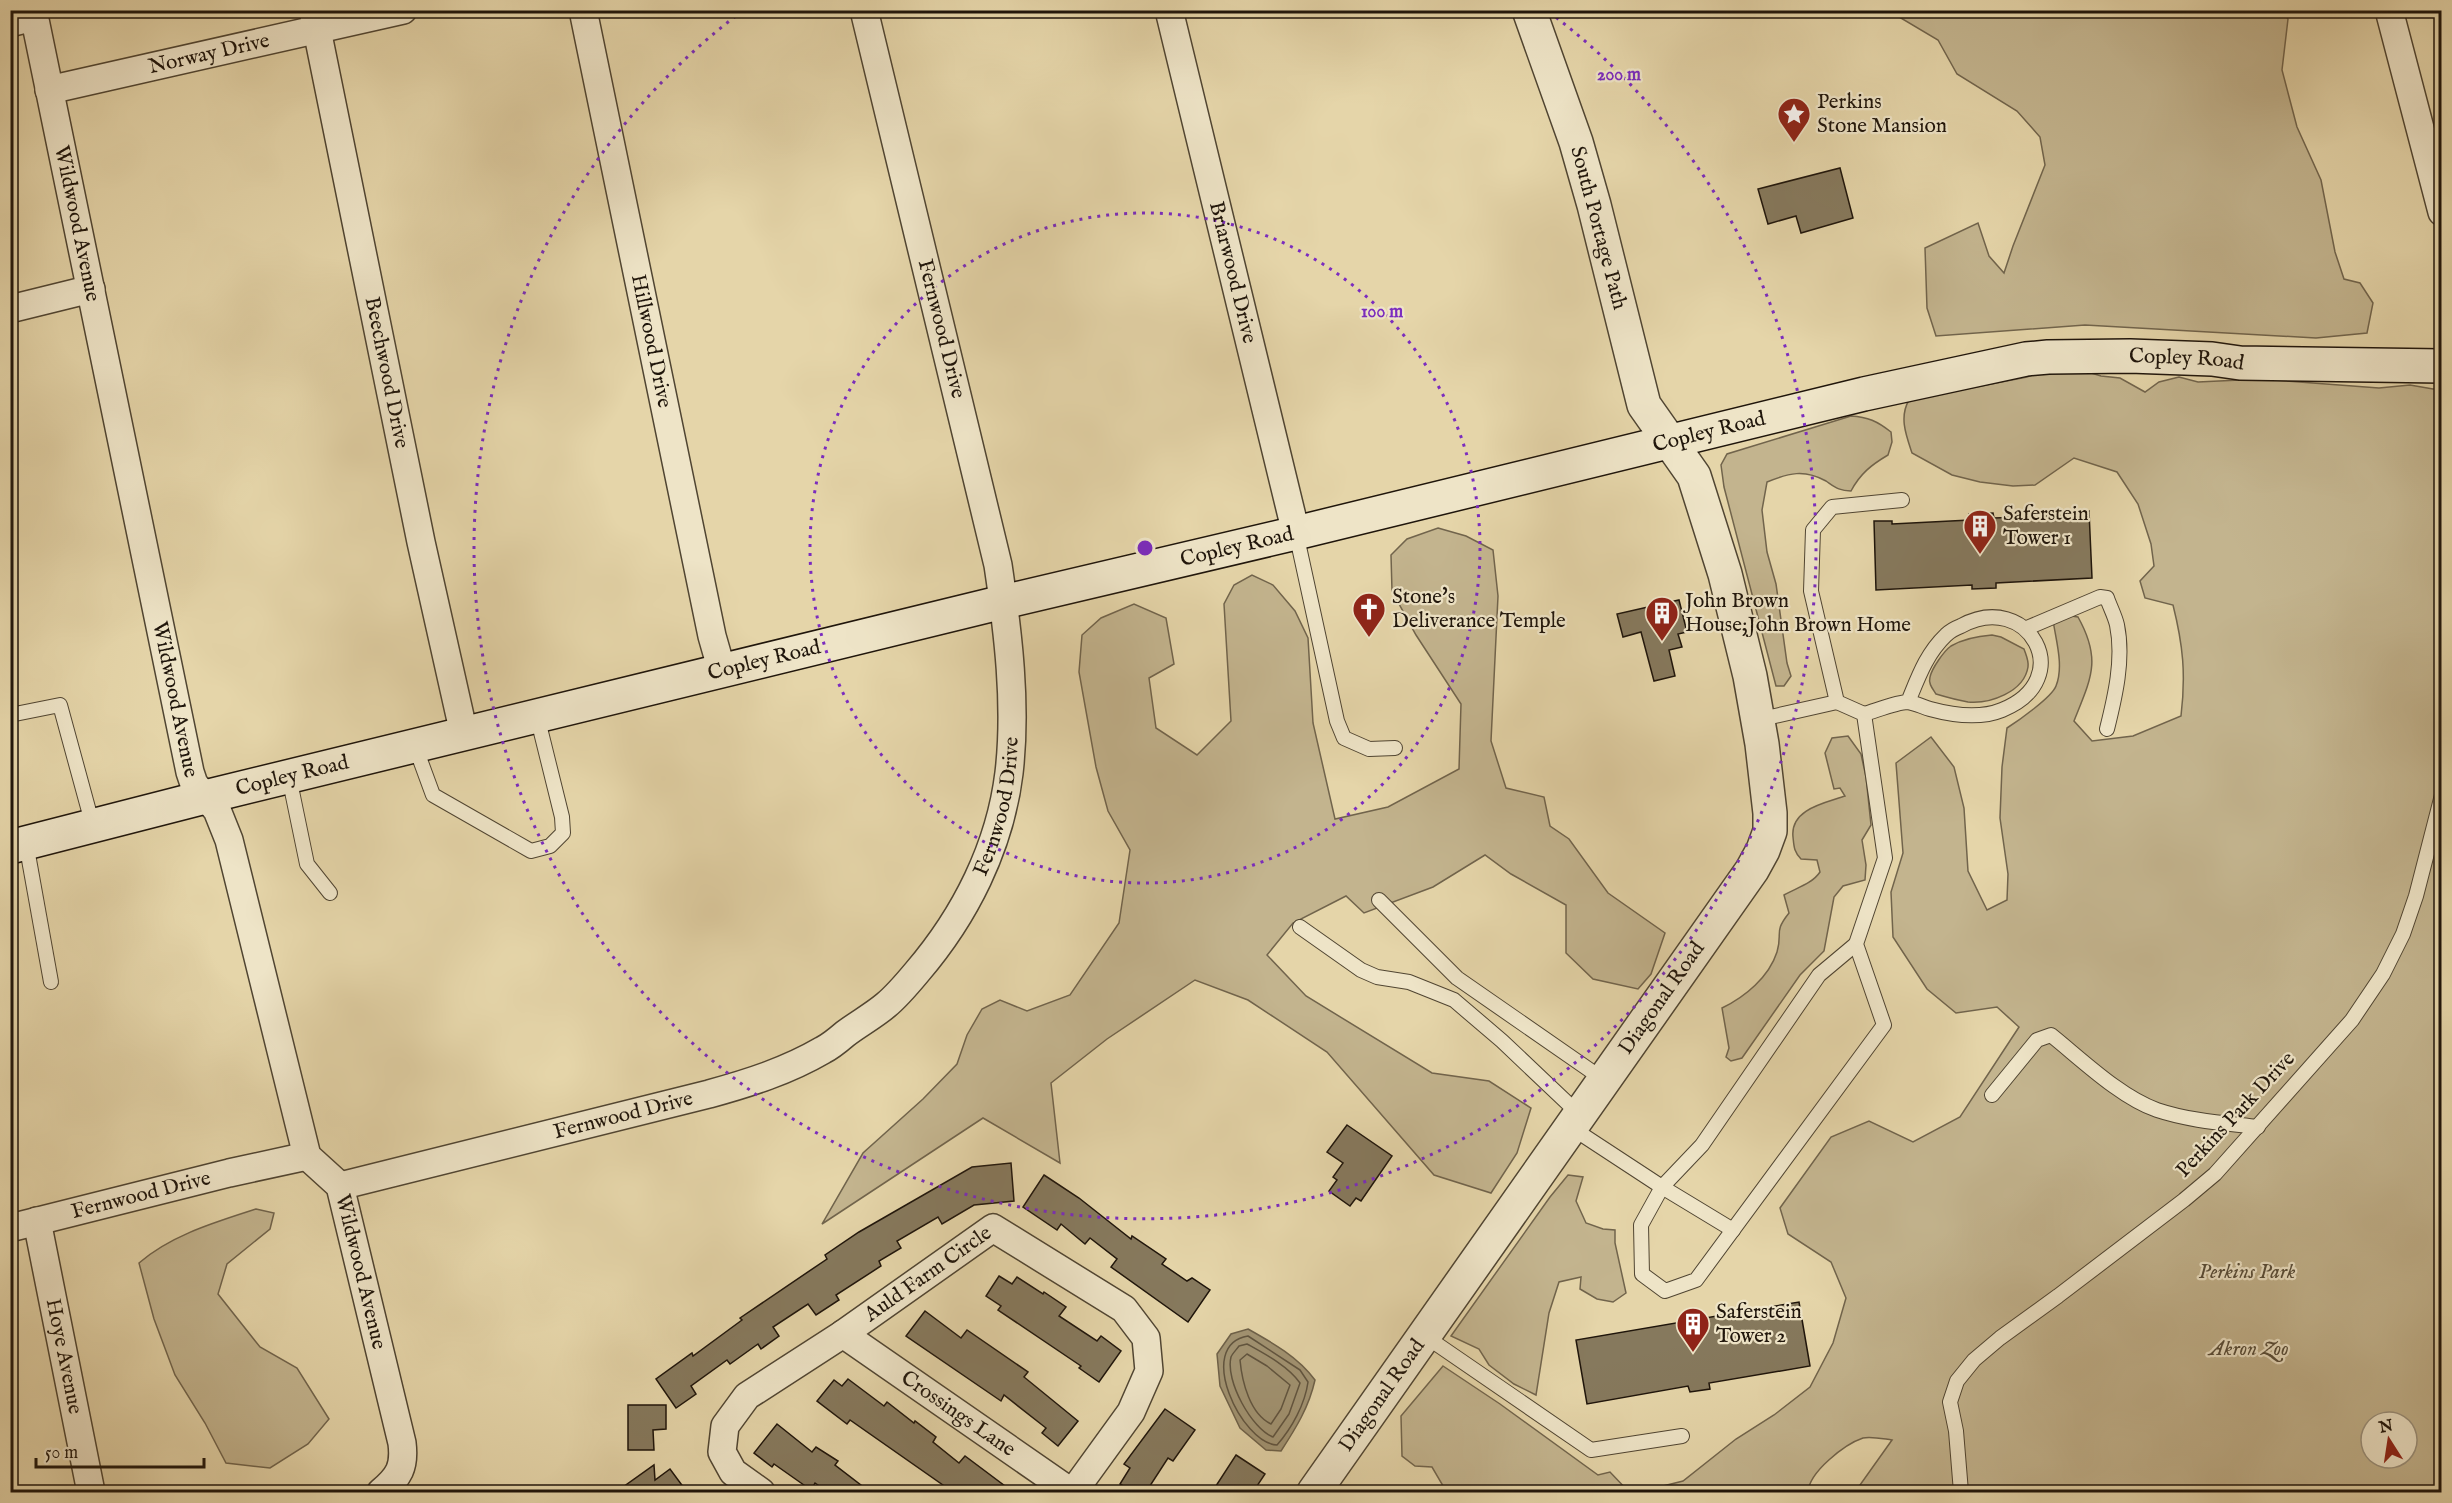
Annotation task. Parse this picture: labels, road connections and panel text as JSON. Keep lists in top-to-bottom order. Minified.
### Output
{"streets":{"main road":["South Portage Path","Copley Road","Diagonal Road"],"street":["Norway Drive","Wildwood Avenue","Briarwood Drive","Fernwood Drive","Hillwood Drive","Beechwood Drive","Auld Farm Circle","Hoye Avenue","Crossings Lane"],"lane":["Perkins Park Drive"]},"crossings":[["Norway Drive","Wildwood Avenue"],["Norway Drive","Beechwood Drive"],["Wildwood Avenue","Fernwood Drive"],["Wildwood Avenue","Copley Road"],["South Portage Path","Copley Road"],["South Portage Path","Diagonal Road"],["Briarwood Drive","Copley Road"],["Fernwood Drive","Copley Road"],["Fernwood Drive","Hoye Avenue"],["Hillwood Drive","Copley Road"],["Copley Road","Beechwood Drive"],["Copley Road","Diagonal Road"],["Auld Farm Circle","Crossings Lane"]],"parks":["Perkins Park","Akron Zoo"],"places":{"place":["Perkins Stone Mansion"],"building":["Saferstein Tower 1","John Brown House;John Brown Home","Saferstein Tower 2"],"church":["Stone's Deliverance Temple"]},"scale_bar":"50 m","north":"top","rings":["200 m","100 m"]}
